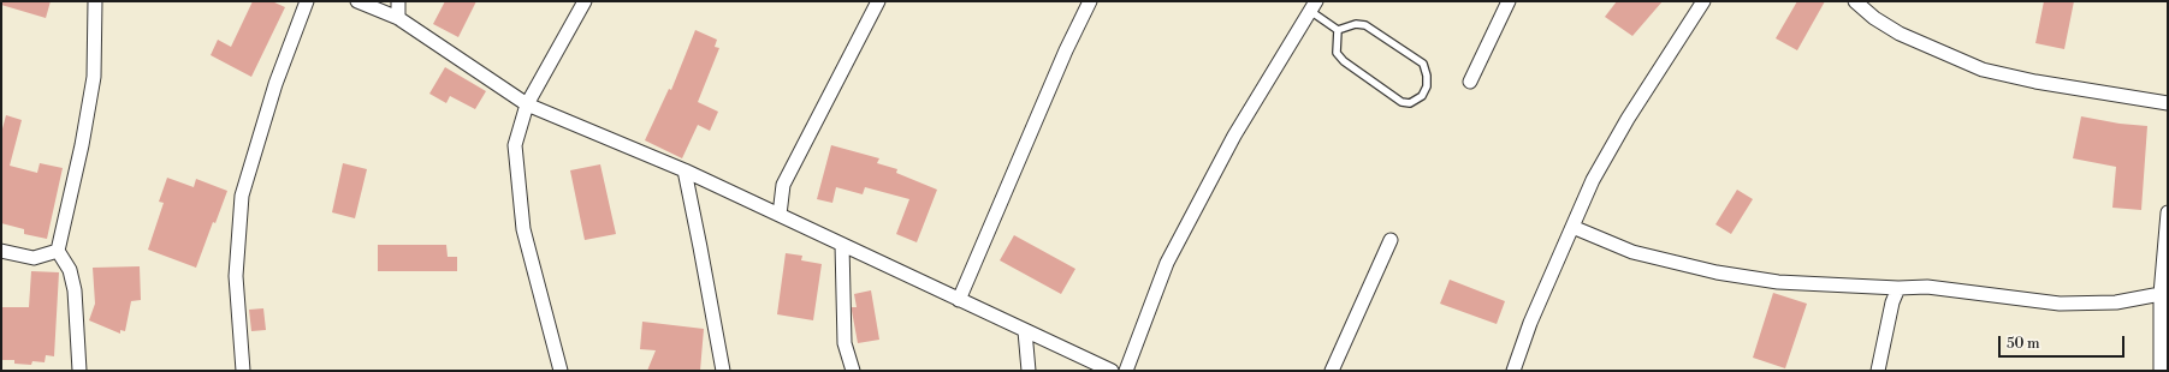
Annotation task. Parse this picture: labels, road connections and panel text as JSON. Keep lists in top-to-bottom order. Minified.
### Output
{"scale_bar":"50 m"}
